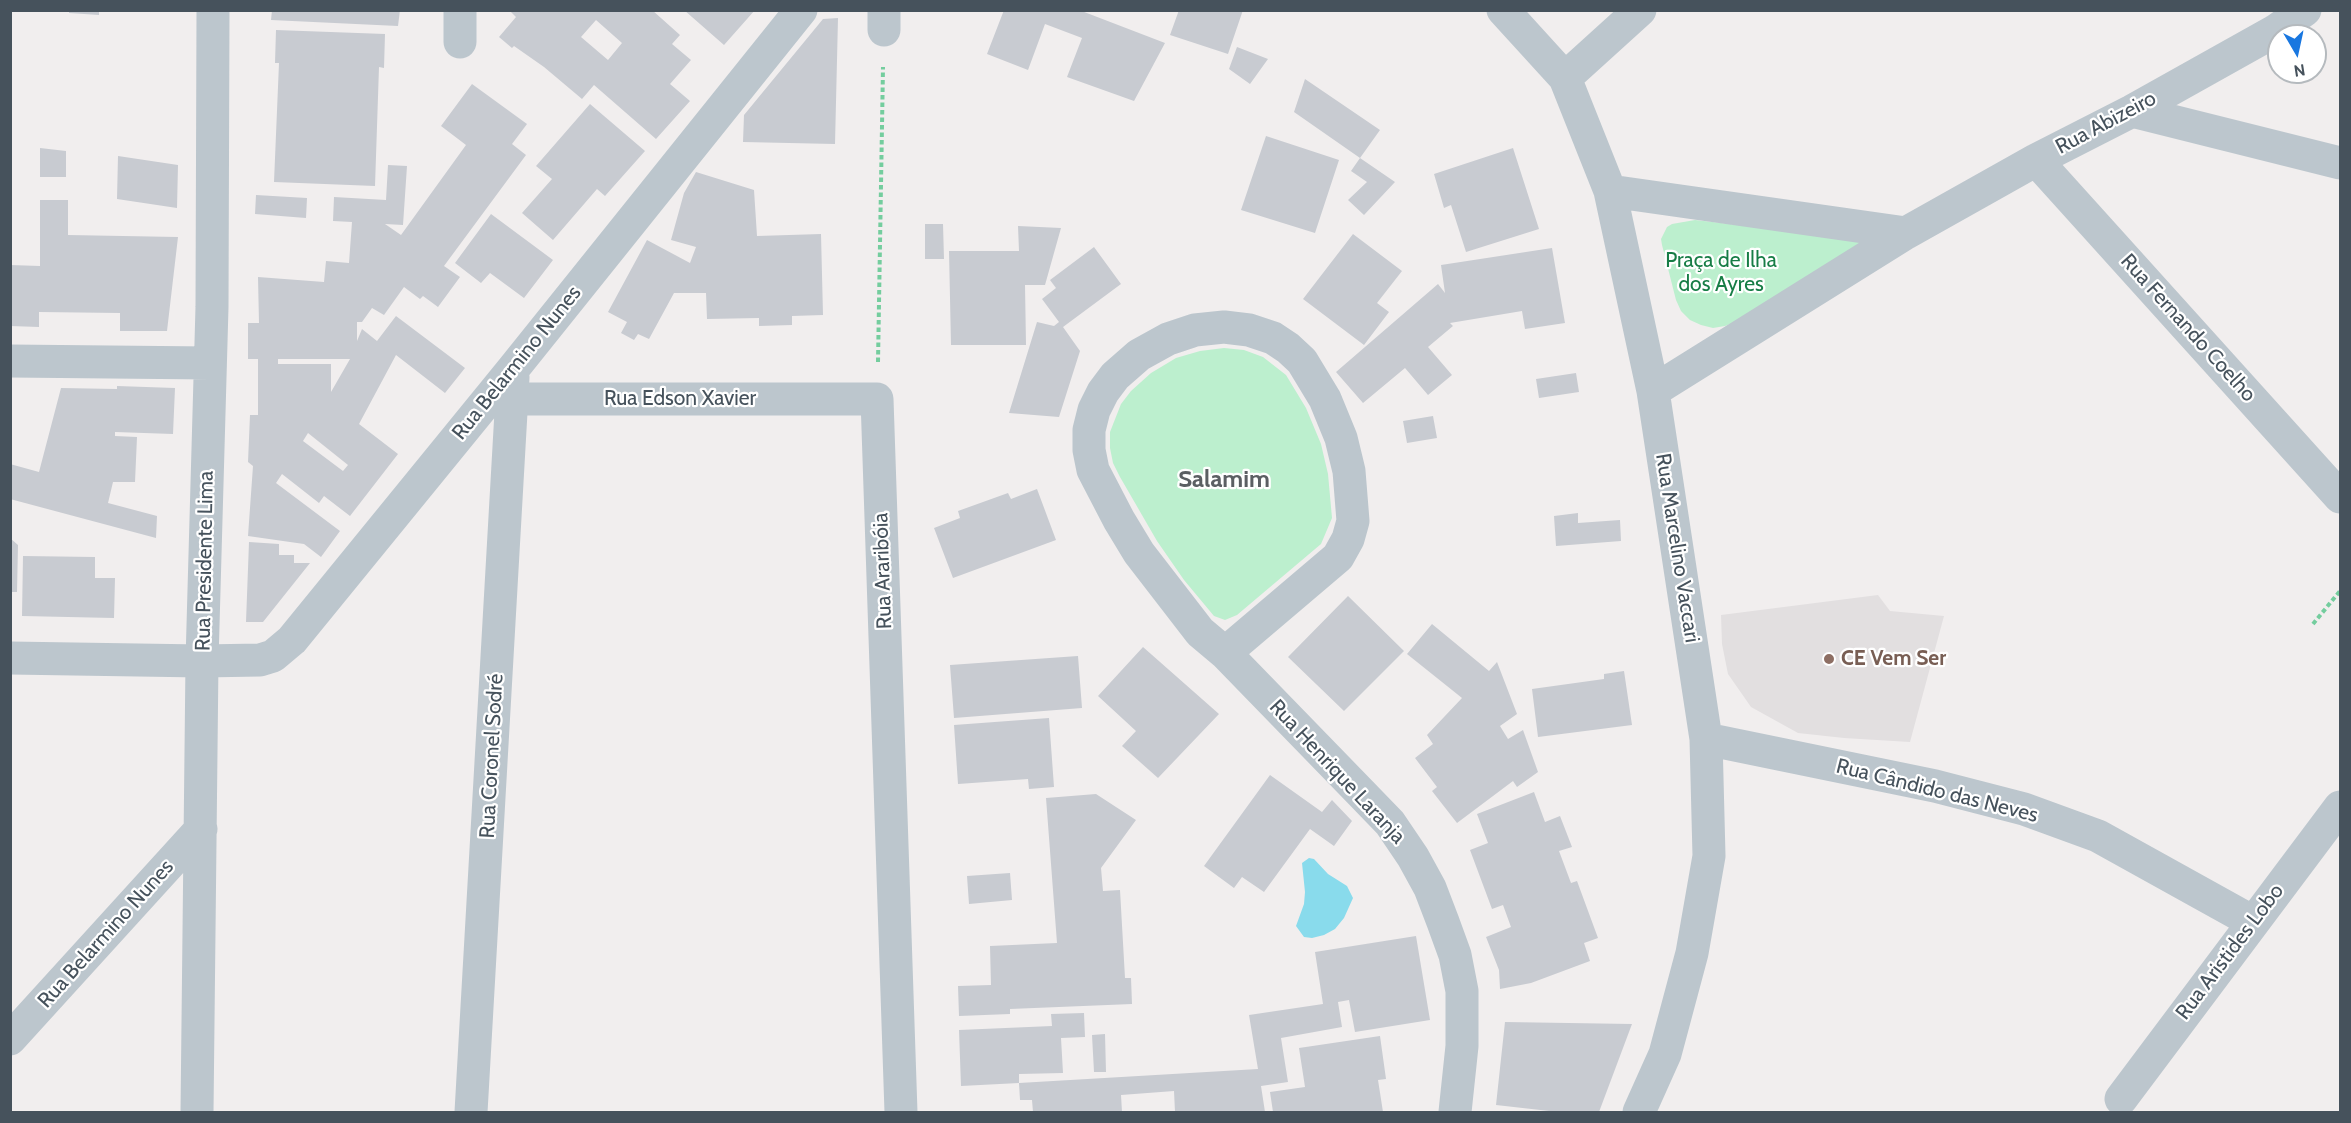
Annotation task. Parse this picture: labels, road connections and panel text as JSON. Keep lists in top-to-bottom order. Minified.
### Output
{"streets":{"street":["Rua Abizeiro","Rua Fernando Coelho","Rua Belarmino Nunes","Rua Edson Xavier","Rua Marcelino Vaccari","Rua Presidente Lima","Rua Araribóia","Rua Coronel Sodré","Rua Henrique Laranja","Rua Cândido das Neves","Rua Aristides Lobo"]},"crossings":[["Rua Abizeiro","Rua Fernando Coelho"],["Rua Abizeiro","Rua Marcelino Vaccari"],["Rua Belarmino Nunes","Rua Edson Xavier"],["Rua Belarmino Nunes","Rua Presidente Lima"],["Rua Belarmino Nunes","Rua Coronel Sodré"],["Rua Edson Xavier","Rua Araribóia"],["Rua Edson Xavier","Rua Coronel Sodré"],["Rua Marcelino Vaccari","Rua Cândido das Neves"],["Rua Cândido das Neves","Rua Aristides Lobo"]],"districts":["Salamim"],"parks":["Praça de Ilha dos Ayres"],"places":["CE Vem Ser"],"north":"bottom"}
